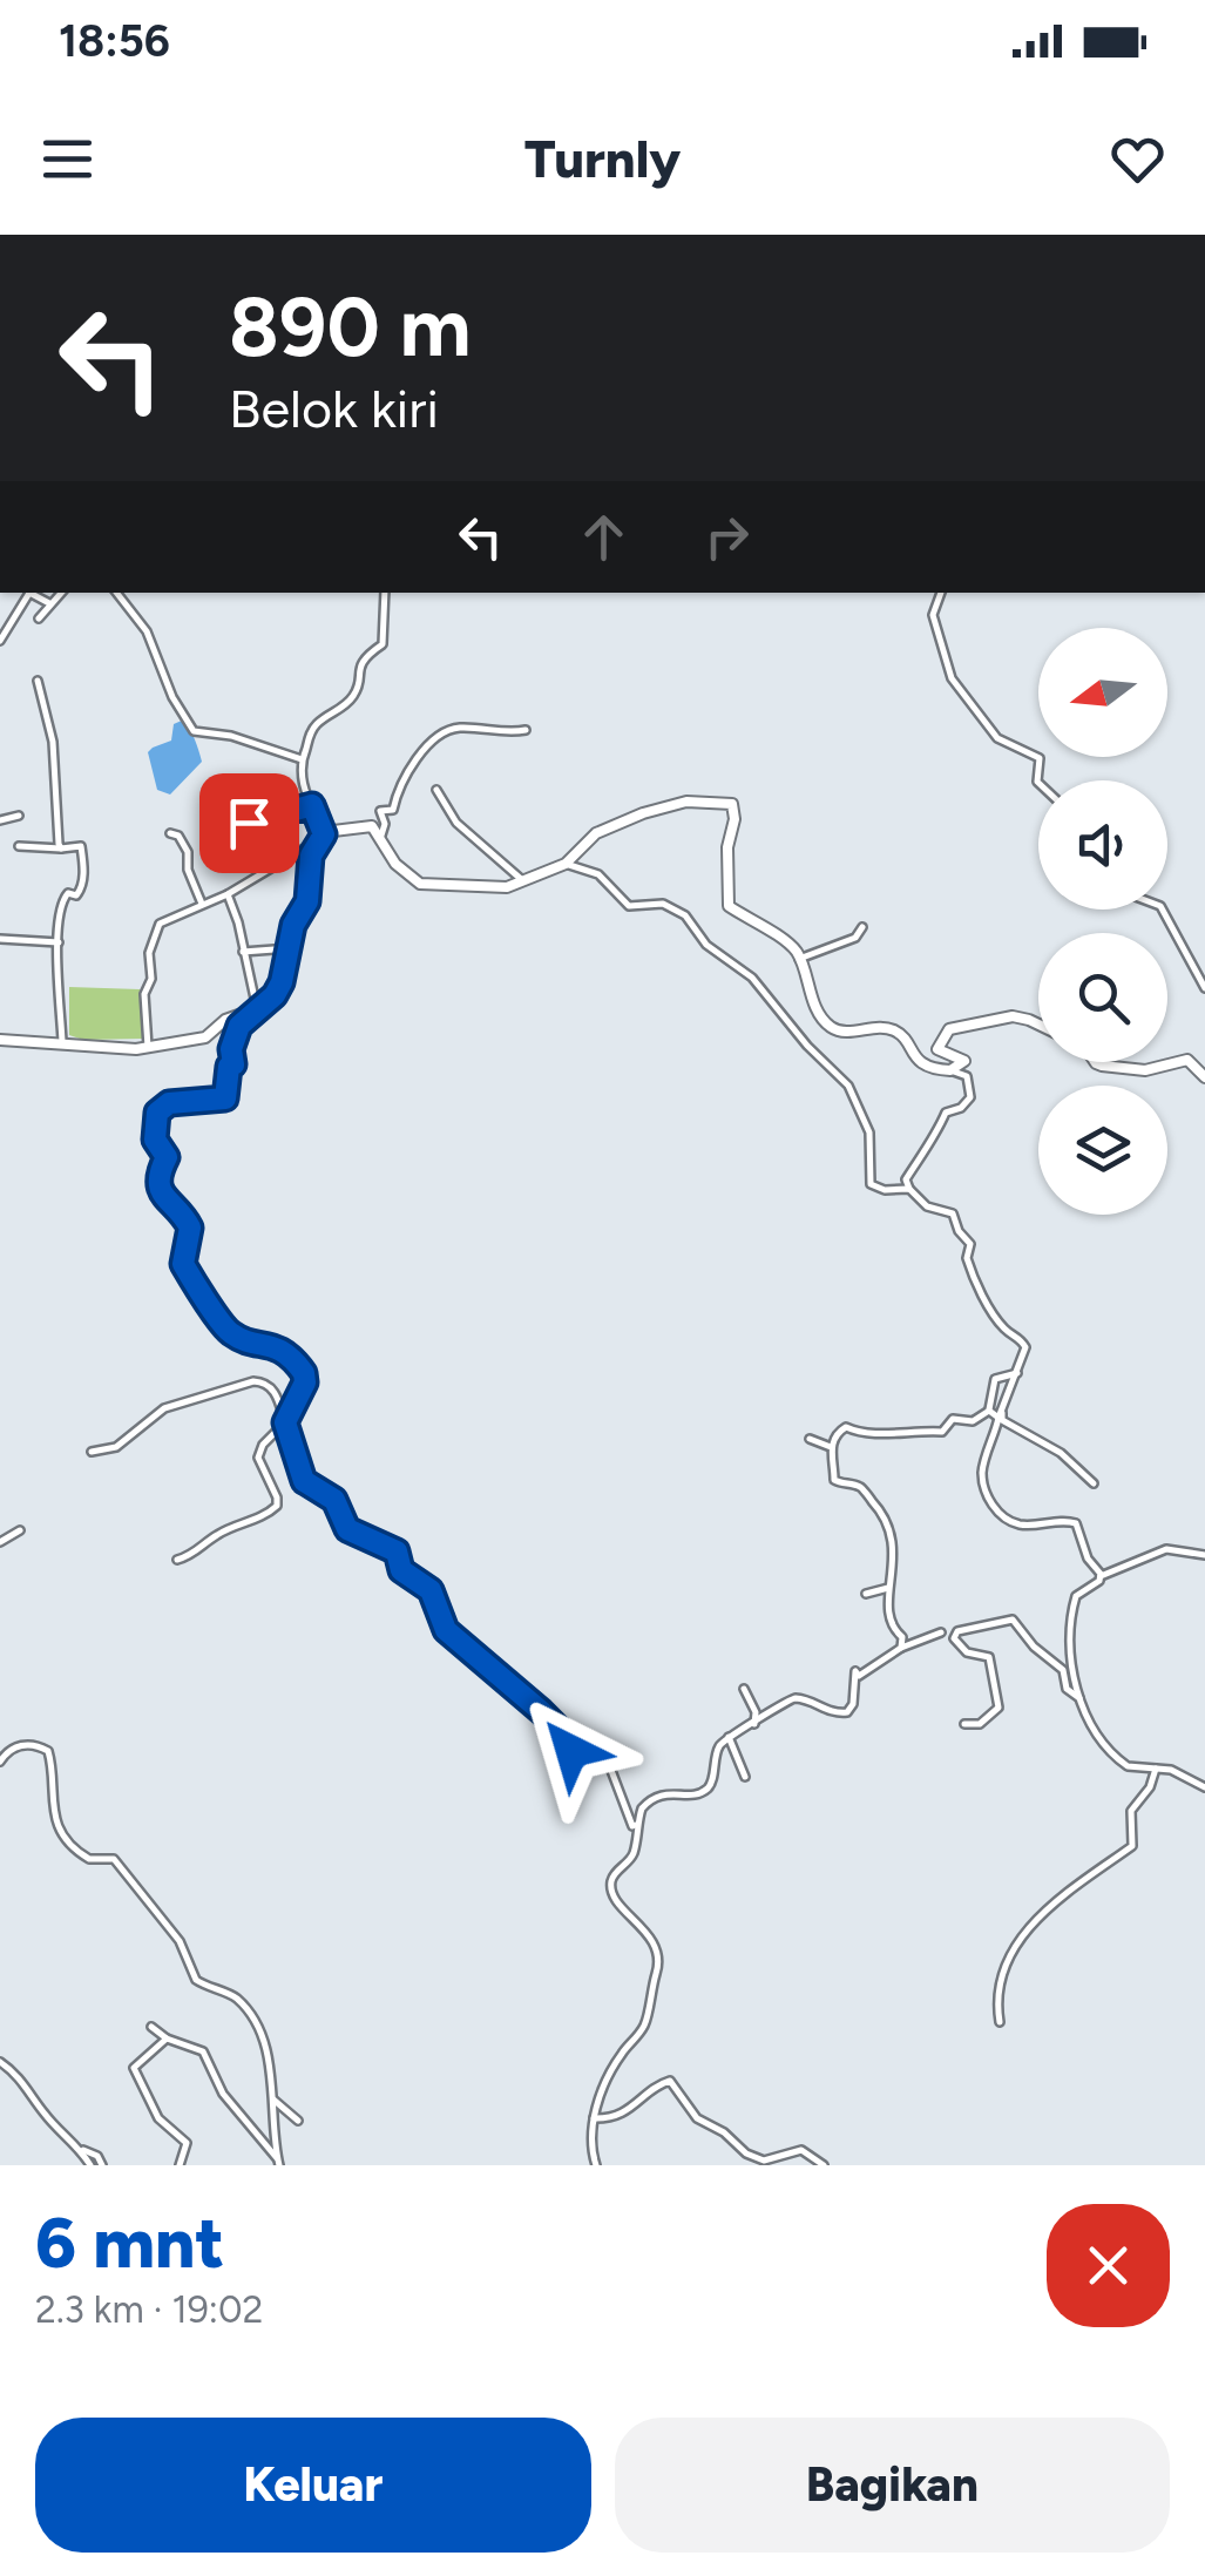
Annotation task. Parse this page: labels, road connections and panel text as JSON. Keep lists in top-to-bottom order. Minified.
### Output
{"north":"left","page":{"status":"18:56","header":"Turnly","turn":["890 m","Belok kiri"],"heading":["6 mnt","2.3 km · 19:02"],"buttons":["Keluar","Bagikan"]}}
